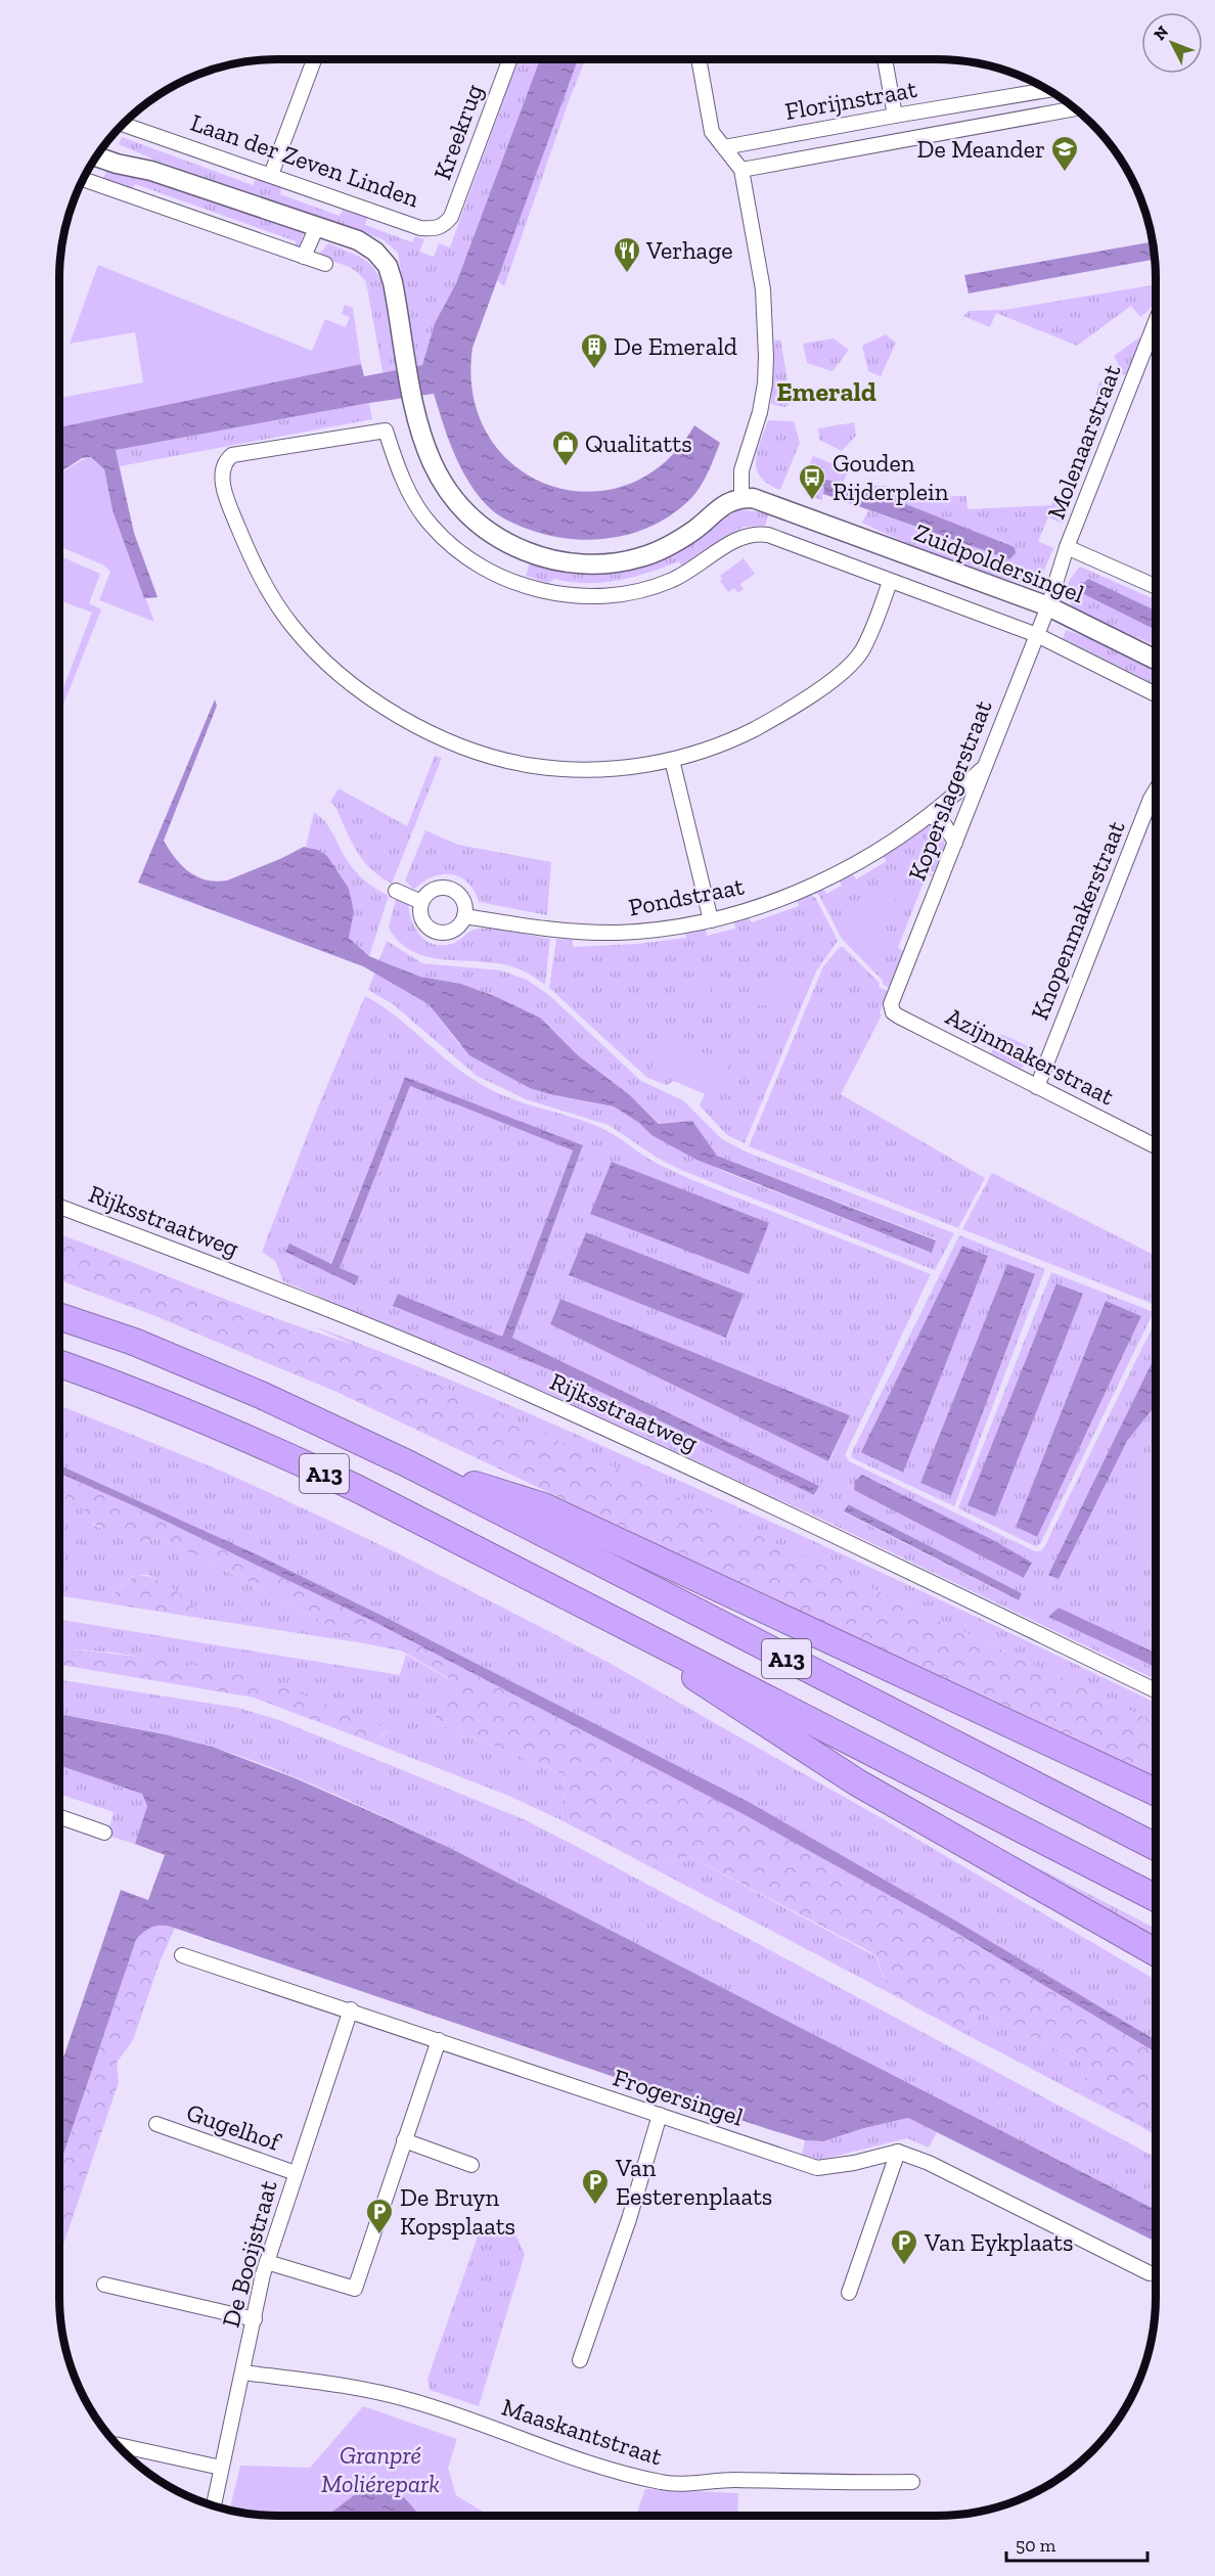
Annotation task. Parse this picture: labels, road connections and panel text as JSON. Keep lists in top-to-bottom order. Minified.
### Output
{"streets":{"highway":["A13"],"street":["Florijnstraat","Kreekrug","Laan der Zeven Linden","Molenaarstraat","Zuidpoldersingel","Koperslagerstraat","Pondstraat","Knopenmakerstraat","Azijnmakerstraat","Rijksstraatweg","Frogersingel","Gugelhof","De Booijstraat","Maaskantstraat"]},"crossings":[["Kreekrug","Laan der Zeven Linden"],["Molenaarstraat","Zuidpoldersingel"],["Molenaarstraat","Koperslagerstraat"],["Zuidpoldersingel","Koperslagerstraat"],["Koperslagerstraat","Pondstraat"],["Koperslagerstraat","Azijnmakerstraat"],["Knopenmakerstraat","Azijnmakerstraat"],["Frogersingel","De Booijstraat"],["Gugelhof","De Booijstraat"],["De Booijstraat","Maaskantstraat"]],"districts":["Emerald"],"parks":["Granpré Moliérepark"],"places":{"school or university":["De Meander"],"restaurant":["Verhage"],"building":["De Emerald"],"shop":["Qualitatts"],"bus stop":["Gouden Rijderplein"],"parking":["Van Eesterenplaats","De Bruyn Kopsplaats","Van Eykplaats"]},"scale_bar":"50 m","north":"top left"}
